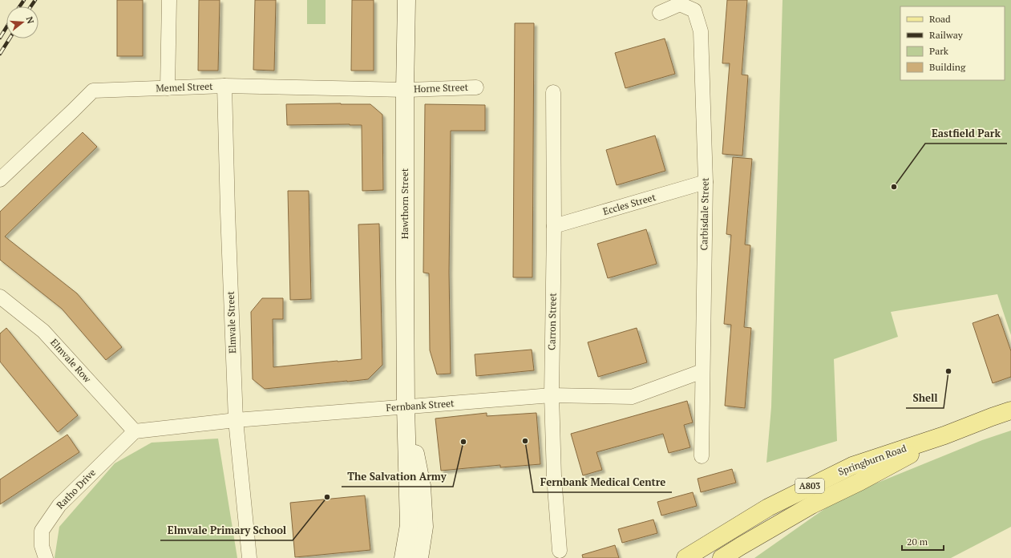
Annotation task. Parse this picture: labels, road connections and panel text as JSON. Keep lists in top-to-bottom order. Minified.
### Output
{"streets":{"main road":["Hawthorn Street","Springburn Road","A803"],"street":["Memel Street","Horne Street","Eccles Street","Carbisdale Street","Carron Street","Elmvale Street","Elmvale Row","Fernbank Street","Ratho Drive"]},"crossings":[["Memel Street","Horne Street"],["Memel Street","Hawthorn Street"],["Memel Street","Elmvale Street"],["Horne Street","Hawthorn Street"],["Hawthorn Street","Fernbank Street"],["Eccles Street","Carbisdale Street"],["Eccles Street","Carron Street"],["Carbisdale Street","Fernbank Street"],["Carron Street","Fernbank Street"],["Elmvale Street","Fernbank Street"],["Elmvale Row","Fernbank Street"],["Elmvale Row","Ratho Drive"],["Fernbank Street","Ratho Drive"]],"places":["Eastfield Park","Shell","Fernbank Medical Centre","The Salvation Army","Elmvale Primary School"],"legend":["Road","Railway","Park","Building"],"scale_bar":"20 m","north":"right"}
